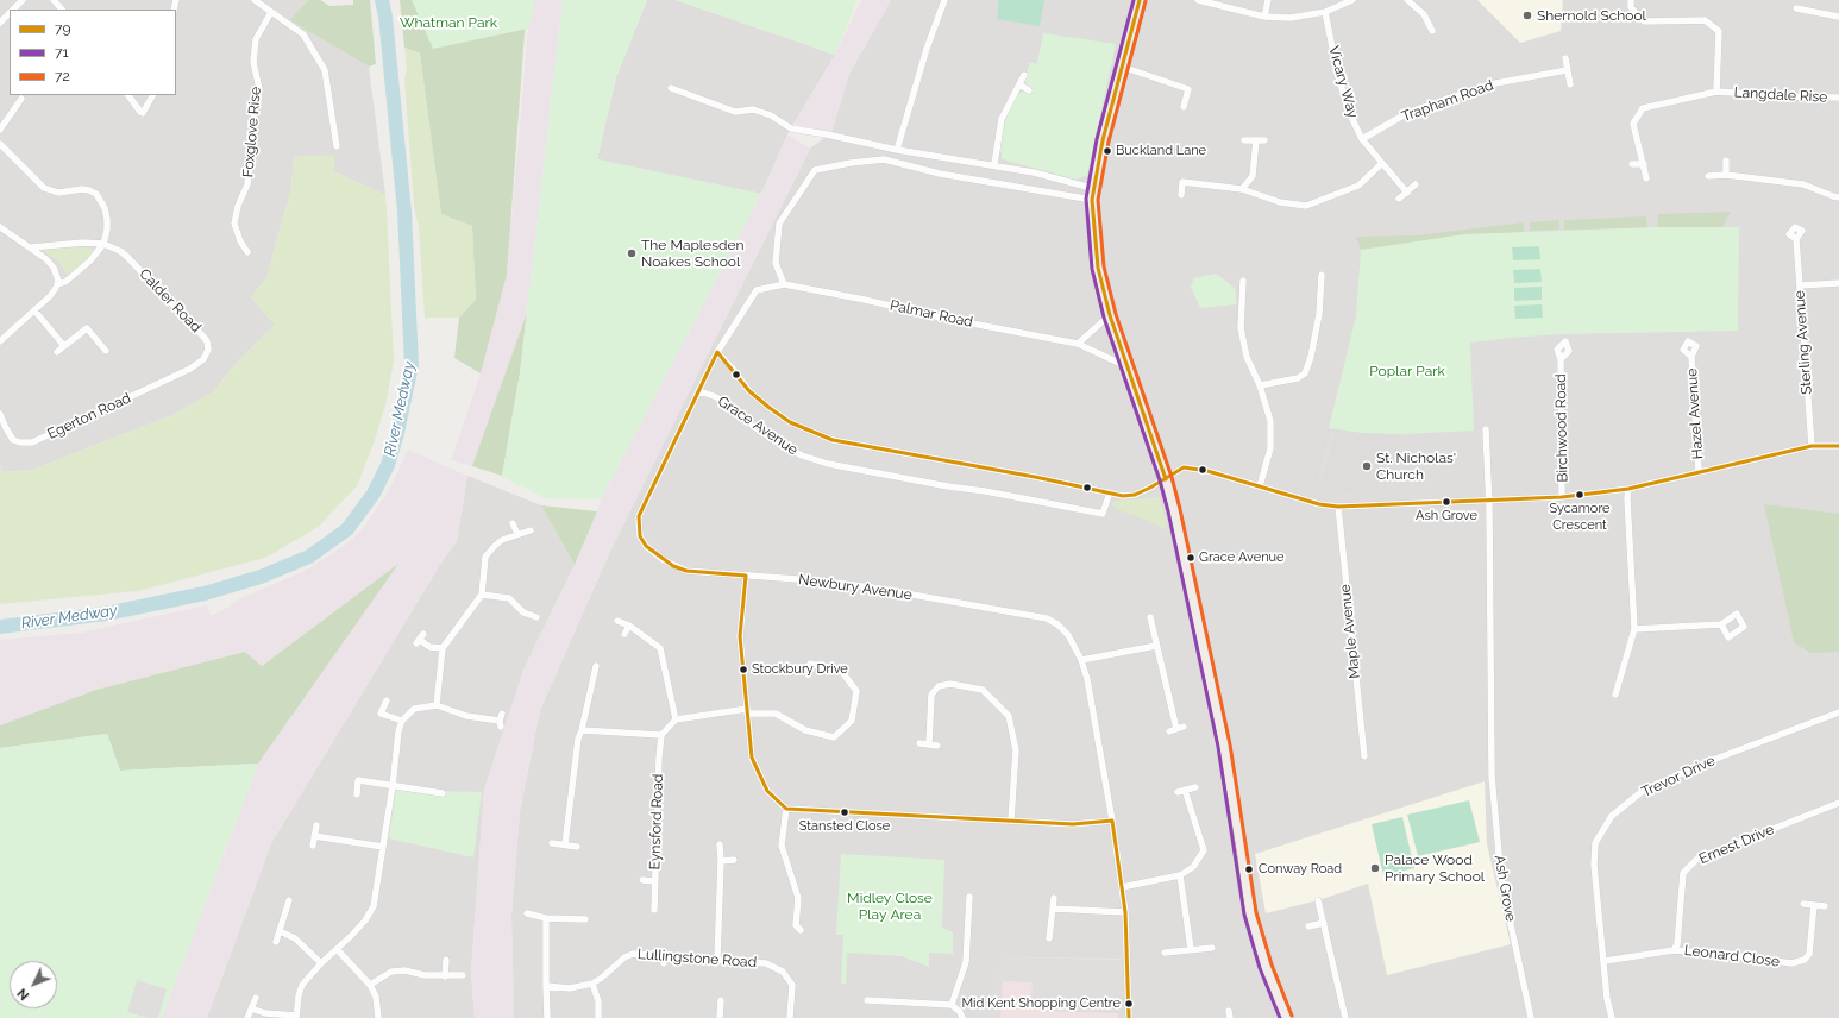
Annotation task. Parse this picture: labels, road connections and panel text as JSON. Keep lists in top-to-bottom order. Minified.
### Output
{"streets":{"street":["Vicary Way","Langdale Rise","Trapham Road","Foxglove Rise","Calder Road","Palmar Road","Sterling Avenue","Hazel Avenue","Egerton Road","Grace Avenue","Birchwood Road","Newbury Avenue","Maple Avenue","Trevor Drive","Eynsford Road","Ernest Drive","Ash Grove","Leonard Close","Lullingstone Road"]},"crossings":[["Vicary Way","Trapham Road"],["Calder Road","Egerton Road"],["Palmar Road","Grace Avenue"],["Palmar Road","Newbury Avenue"],["Sterling Avenue","Grace Avenue"],["Hazel Avenue","Grace Avenue"],["Grace Avenue","Birchwood Road"],["Grace Avenue","Maple Avenue"],["Grace Avenue","Ash Grove"],["Trevor Drive","Leonard Close"],["Ernest Drive","Leonard Close"]],"water":["River Medway"],"parks":["Whatman Park","Poplar Park","Midley Close Play Area"],"places":["Shernold School","Buckland Lane","The Maplesden Noakes School","St. Nicholas' Church","Sycamore Crescent","Ash Grove","Grace Avenue","Stockbury Drive","Stansted Close","Palace Wood Primary School","Conway Road","Mid Kent Shopping Centre"],"lines":["transit line 79","transit line 71","transit line 72"],"legend":["79","71","72"],"north":"bottom left"}
